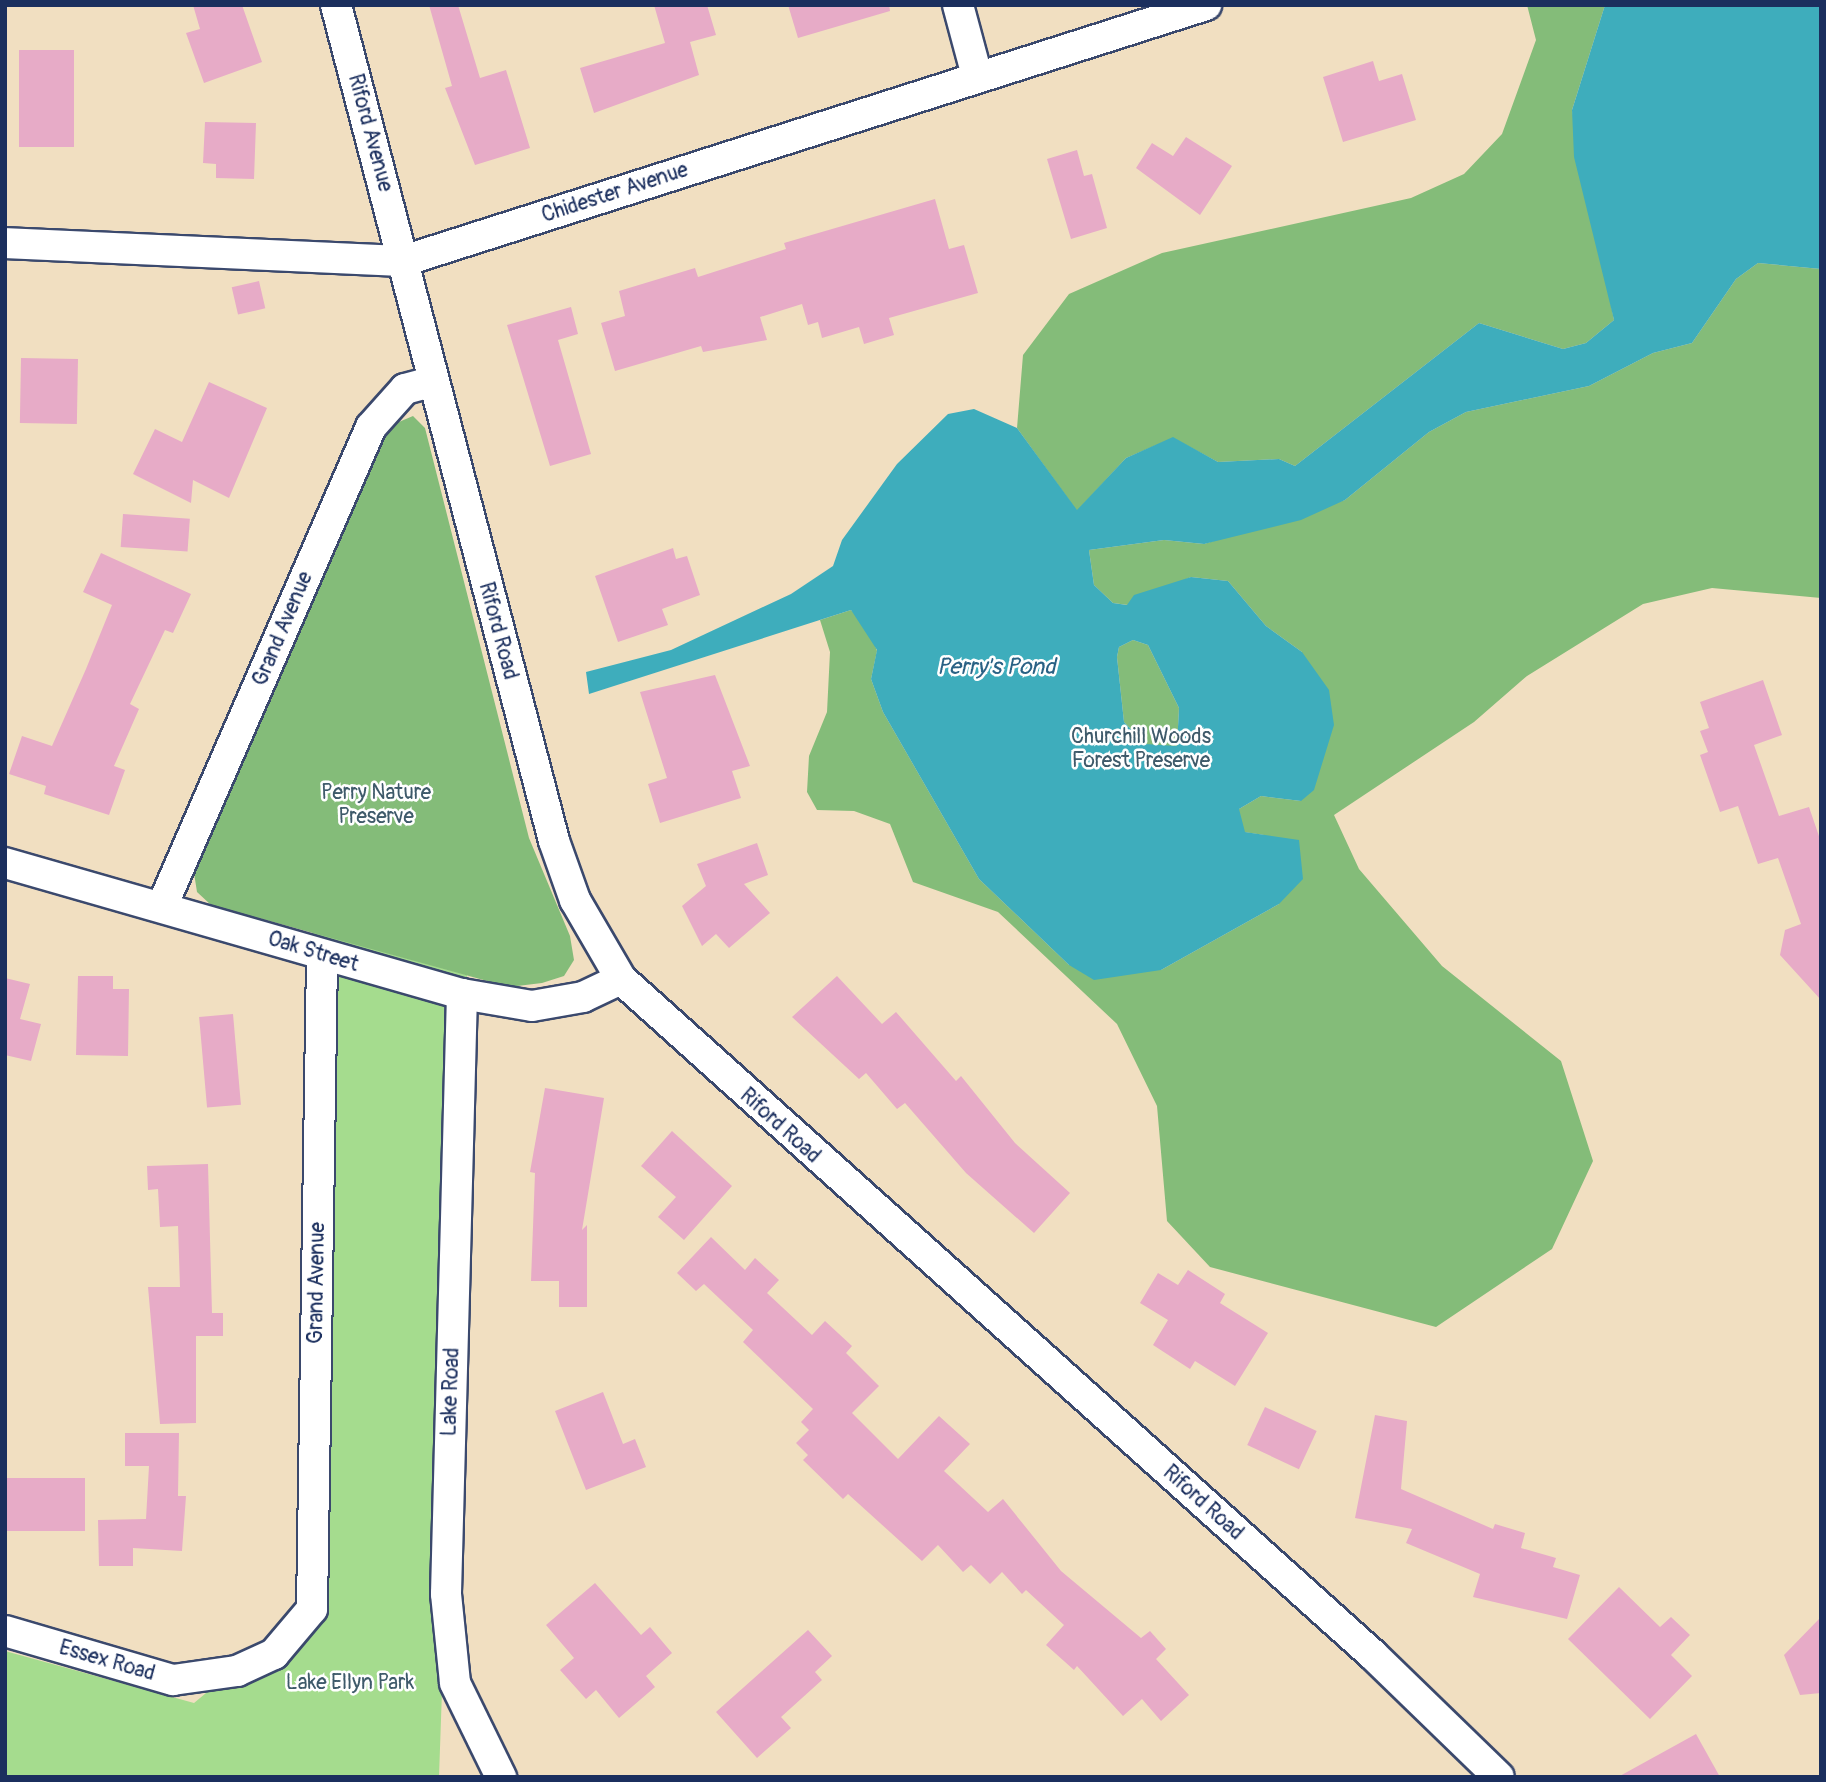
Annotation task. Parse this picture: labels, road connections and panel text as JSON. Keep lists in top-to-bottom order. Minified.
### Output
{"streets":{"street":["Riford Avenue","Chidester Avenue","Grand Avenue","Riford Road","Oak Street","Lake Road","Essex Road"]},"crossings":[["Riford Avenue","Chidester Avenue"],["Riford Avenue","Riford Road"],["Chidester Avenue","Riford Road"],["Grand Avenue","Riford Road"],["Grand Avenue","Oak Street"],["Grand Avenue","Essex Road"],["Riford Road","Oak Street"],["Oak Street","Lake Road"]],"water":["Perry's Pond"],"parks":["Churchill Woods Forest Preserve","Perry Nature Preserve","Lake Ellyn Park"]}
